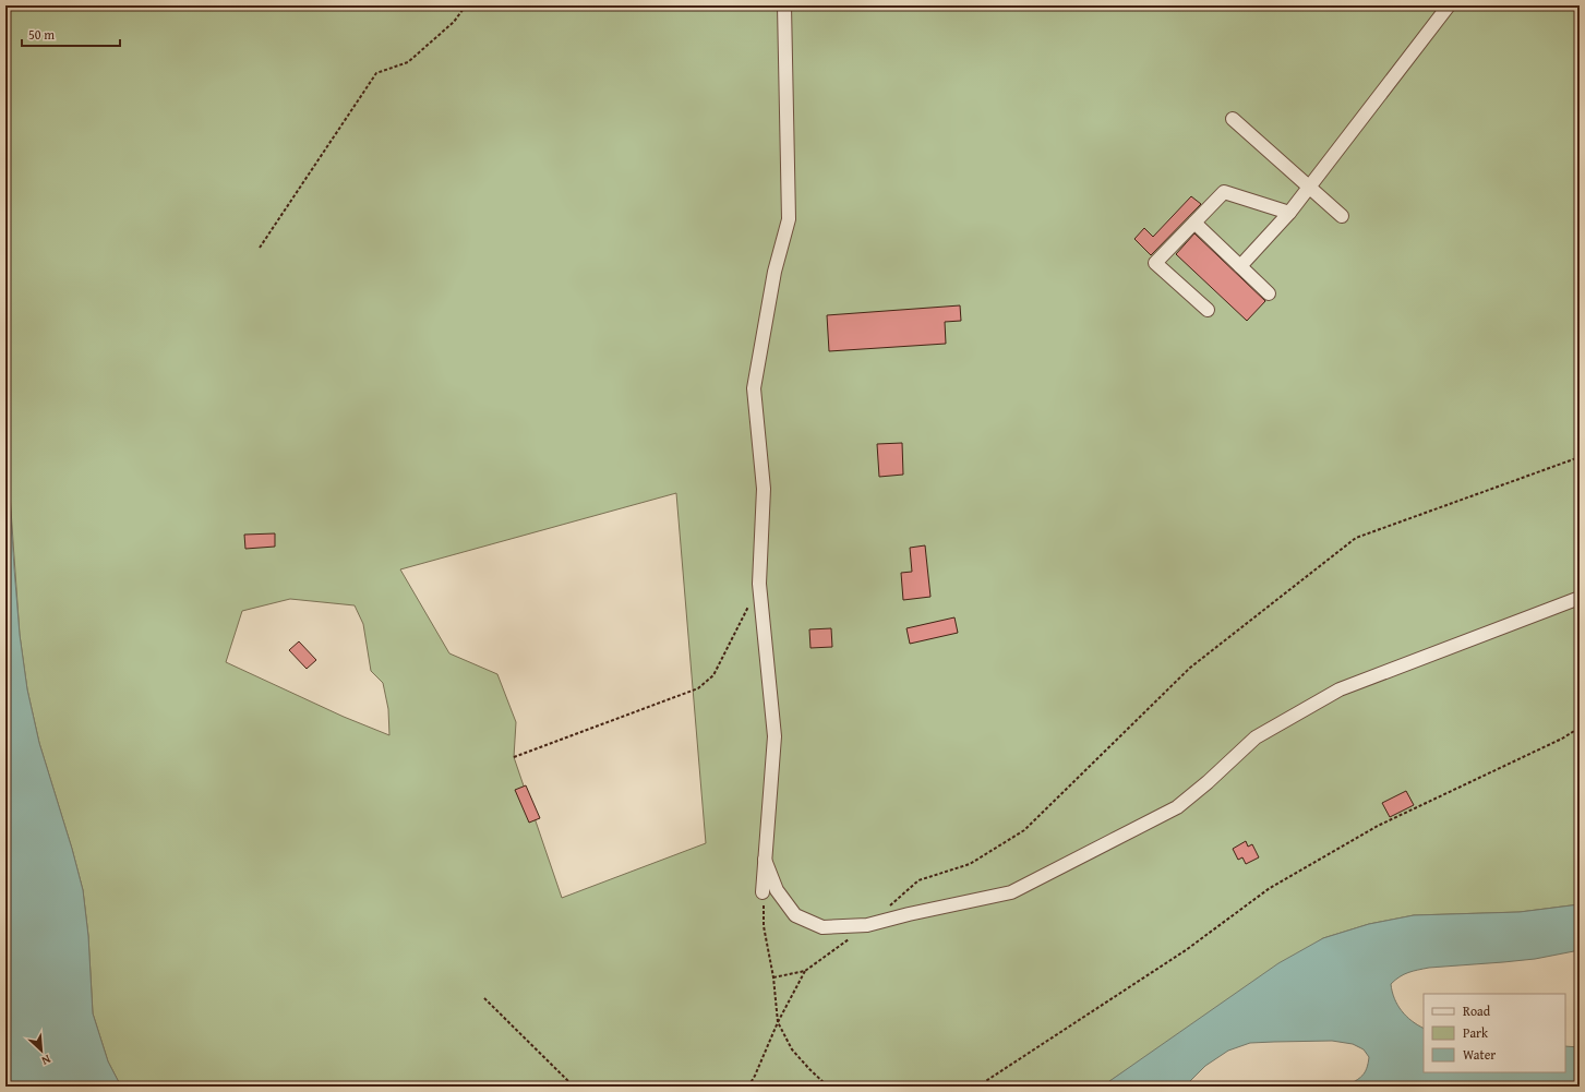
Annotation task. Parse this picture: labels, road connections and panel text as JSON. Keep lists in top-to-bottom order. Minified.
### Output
{"legend":["Road","Park","Water"],"scale_bar":"50 m","north":"bottom right"}
